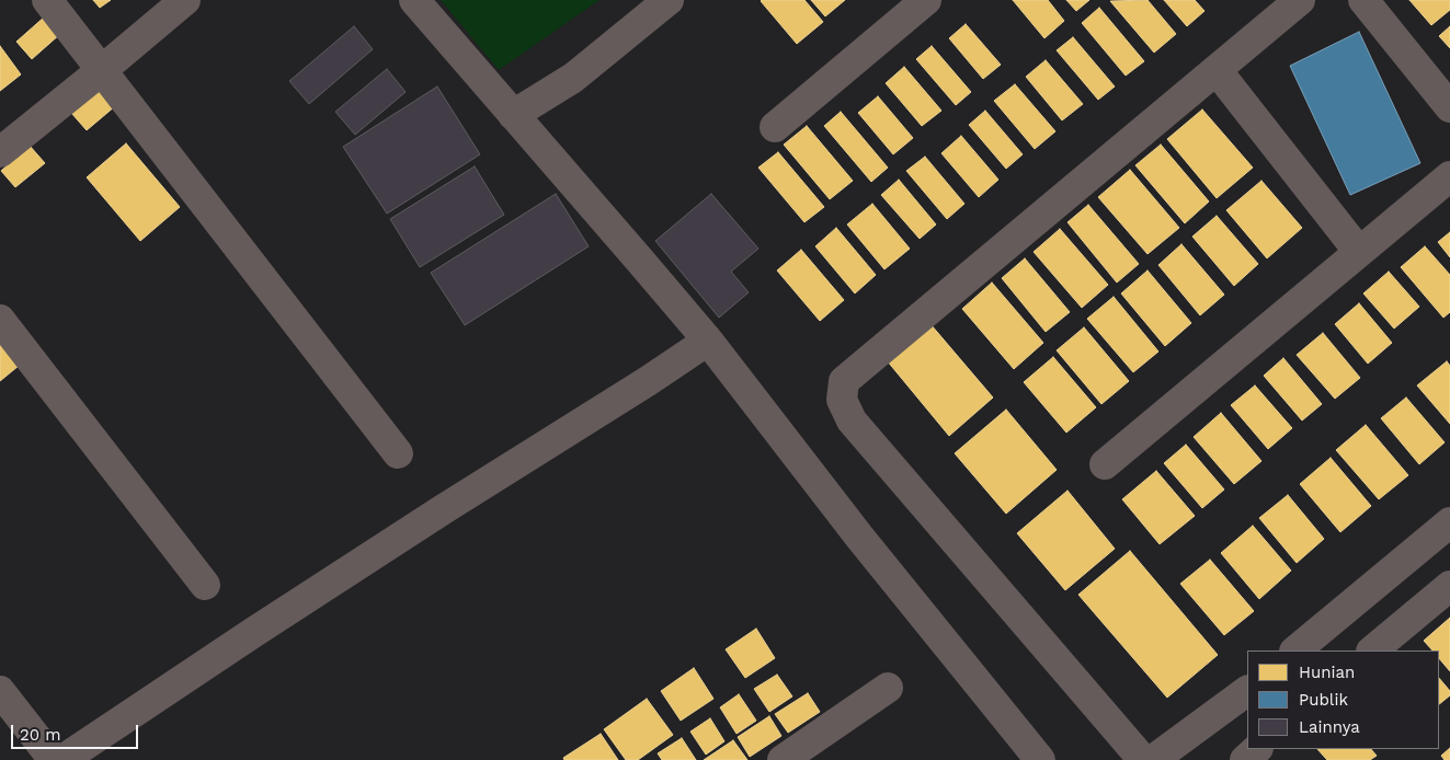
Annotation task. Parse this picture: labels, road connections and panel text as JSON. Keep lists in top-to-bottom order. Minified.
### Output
{"legend":["Hunian","Publik","Lainnya"],"scale_bar":"20 m"}
